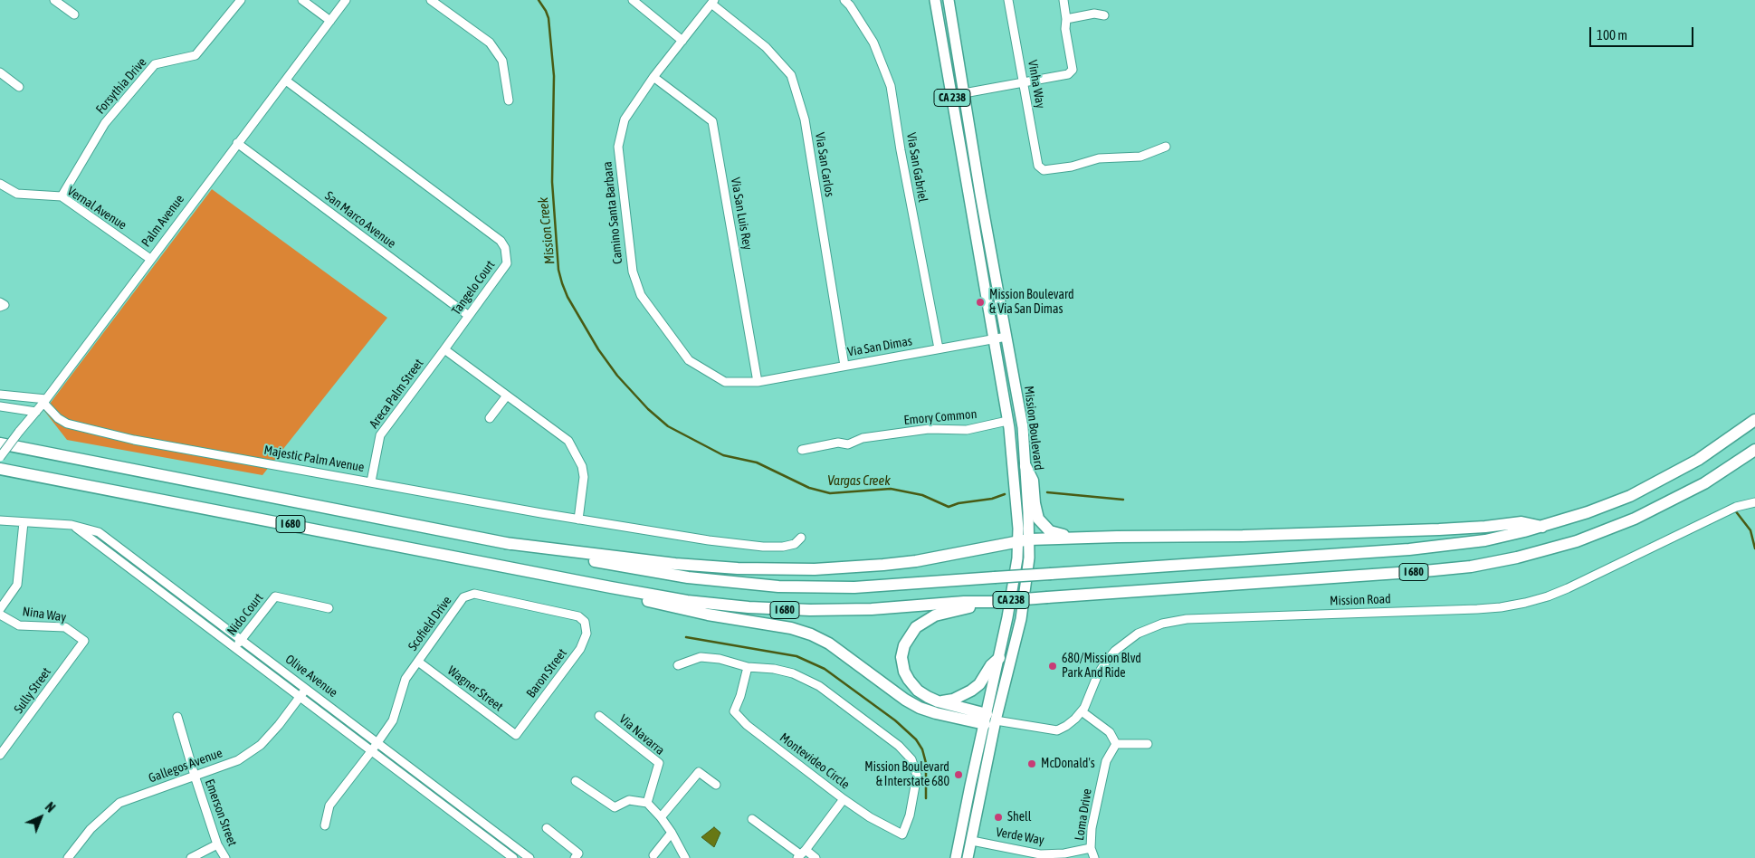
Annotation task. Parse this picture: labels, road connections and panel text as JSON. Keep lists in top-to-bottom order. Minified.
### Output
{"streets":{"highway":["I 680"],"main road":["CA 238","Mission Boulevard"],"street":["Vinha Way","Forsythia Drive","Via San Carlos","Via San Gabriel","Vernal Avenue","Camino Santa Barbara","Via San Luis Rey","San Marco Avenue","Palm Avenue","Tangelo Court","Via San Dimas","Areca Palm Street","Emory Common","Majestic Palm Avenue","Mission Road","Nina Way","Nido Court","Scofield Drive","Baron Street","Olive Avenue","Wagner Street","Sully Street","Via Navarra","Montevideo Circle","Gallegos Avenue","Emerson Street","Loma Drive","Verde Way"]},"crossings":[["Forsythia Drive","Vernal Avenue"],["Via San Carlos","Camino Santa Barbara"],["Via San Carlos","Via San Dimas"],["Via San Gabriel","Via San Dimas"],["Vernal Avenue","Palm Avenue"],["Camino Santa Barbara","Via San Luis Rey"],["Camino Santa Barbara","Via San Dimas"],["Via San Luis Rey","Via San Dimas"],["San Marco Avenue","Palm Avenue"],["San Marco Avenue","Tangelo Court"],["Palm Avenue","Tangelo Court"],["Palm Avenue","Majestic Palm Avenue"],["Tangelo Court","Areca Palm Street"],["Via San Dimas","Mission Boulevard"],["Areca Palm Street","Majestic Palm Avenue"],["Emory Common","Mission Boulevard"],["Mission Boulevard","Mission Road"],["Mission Boulevard","Verde Way"],["Nina Way","Sully Street"],["Nido Court","Olive Avenue"],["Scofield Drive","Baron Street"],["Scofield Drive","Olive Avenue"],["Scofield Drive","Wagner Street"],["Baron Street","Wagner Street"],["Olive Avenue","Gallegos Avenue"],["Gallegos Avenue","Emerson Street"],["Loma Drive","Verde Way"]],"water":["Mission Creek","Vargas Creek"],"places":["Mission Boulevard & Via San Dimas","680/Mission Blvd Park And Ride","McDonald's","Mission Boulevard & Interstate 680","Shell"],"scale_bar":"100 m","north":"top right"}
